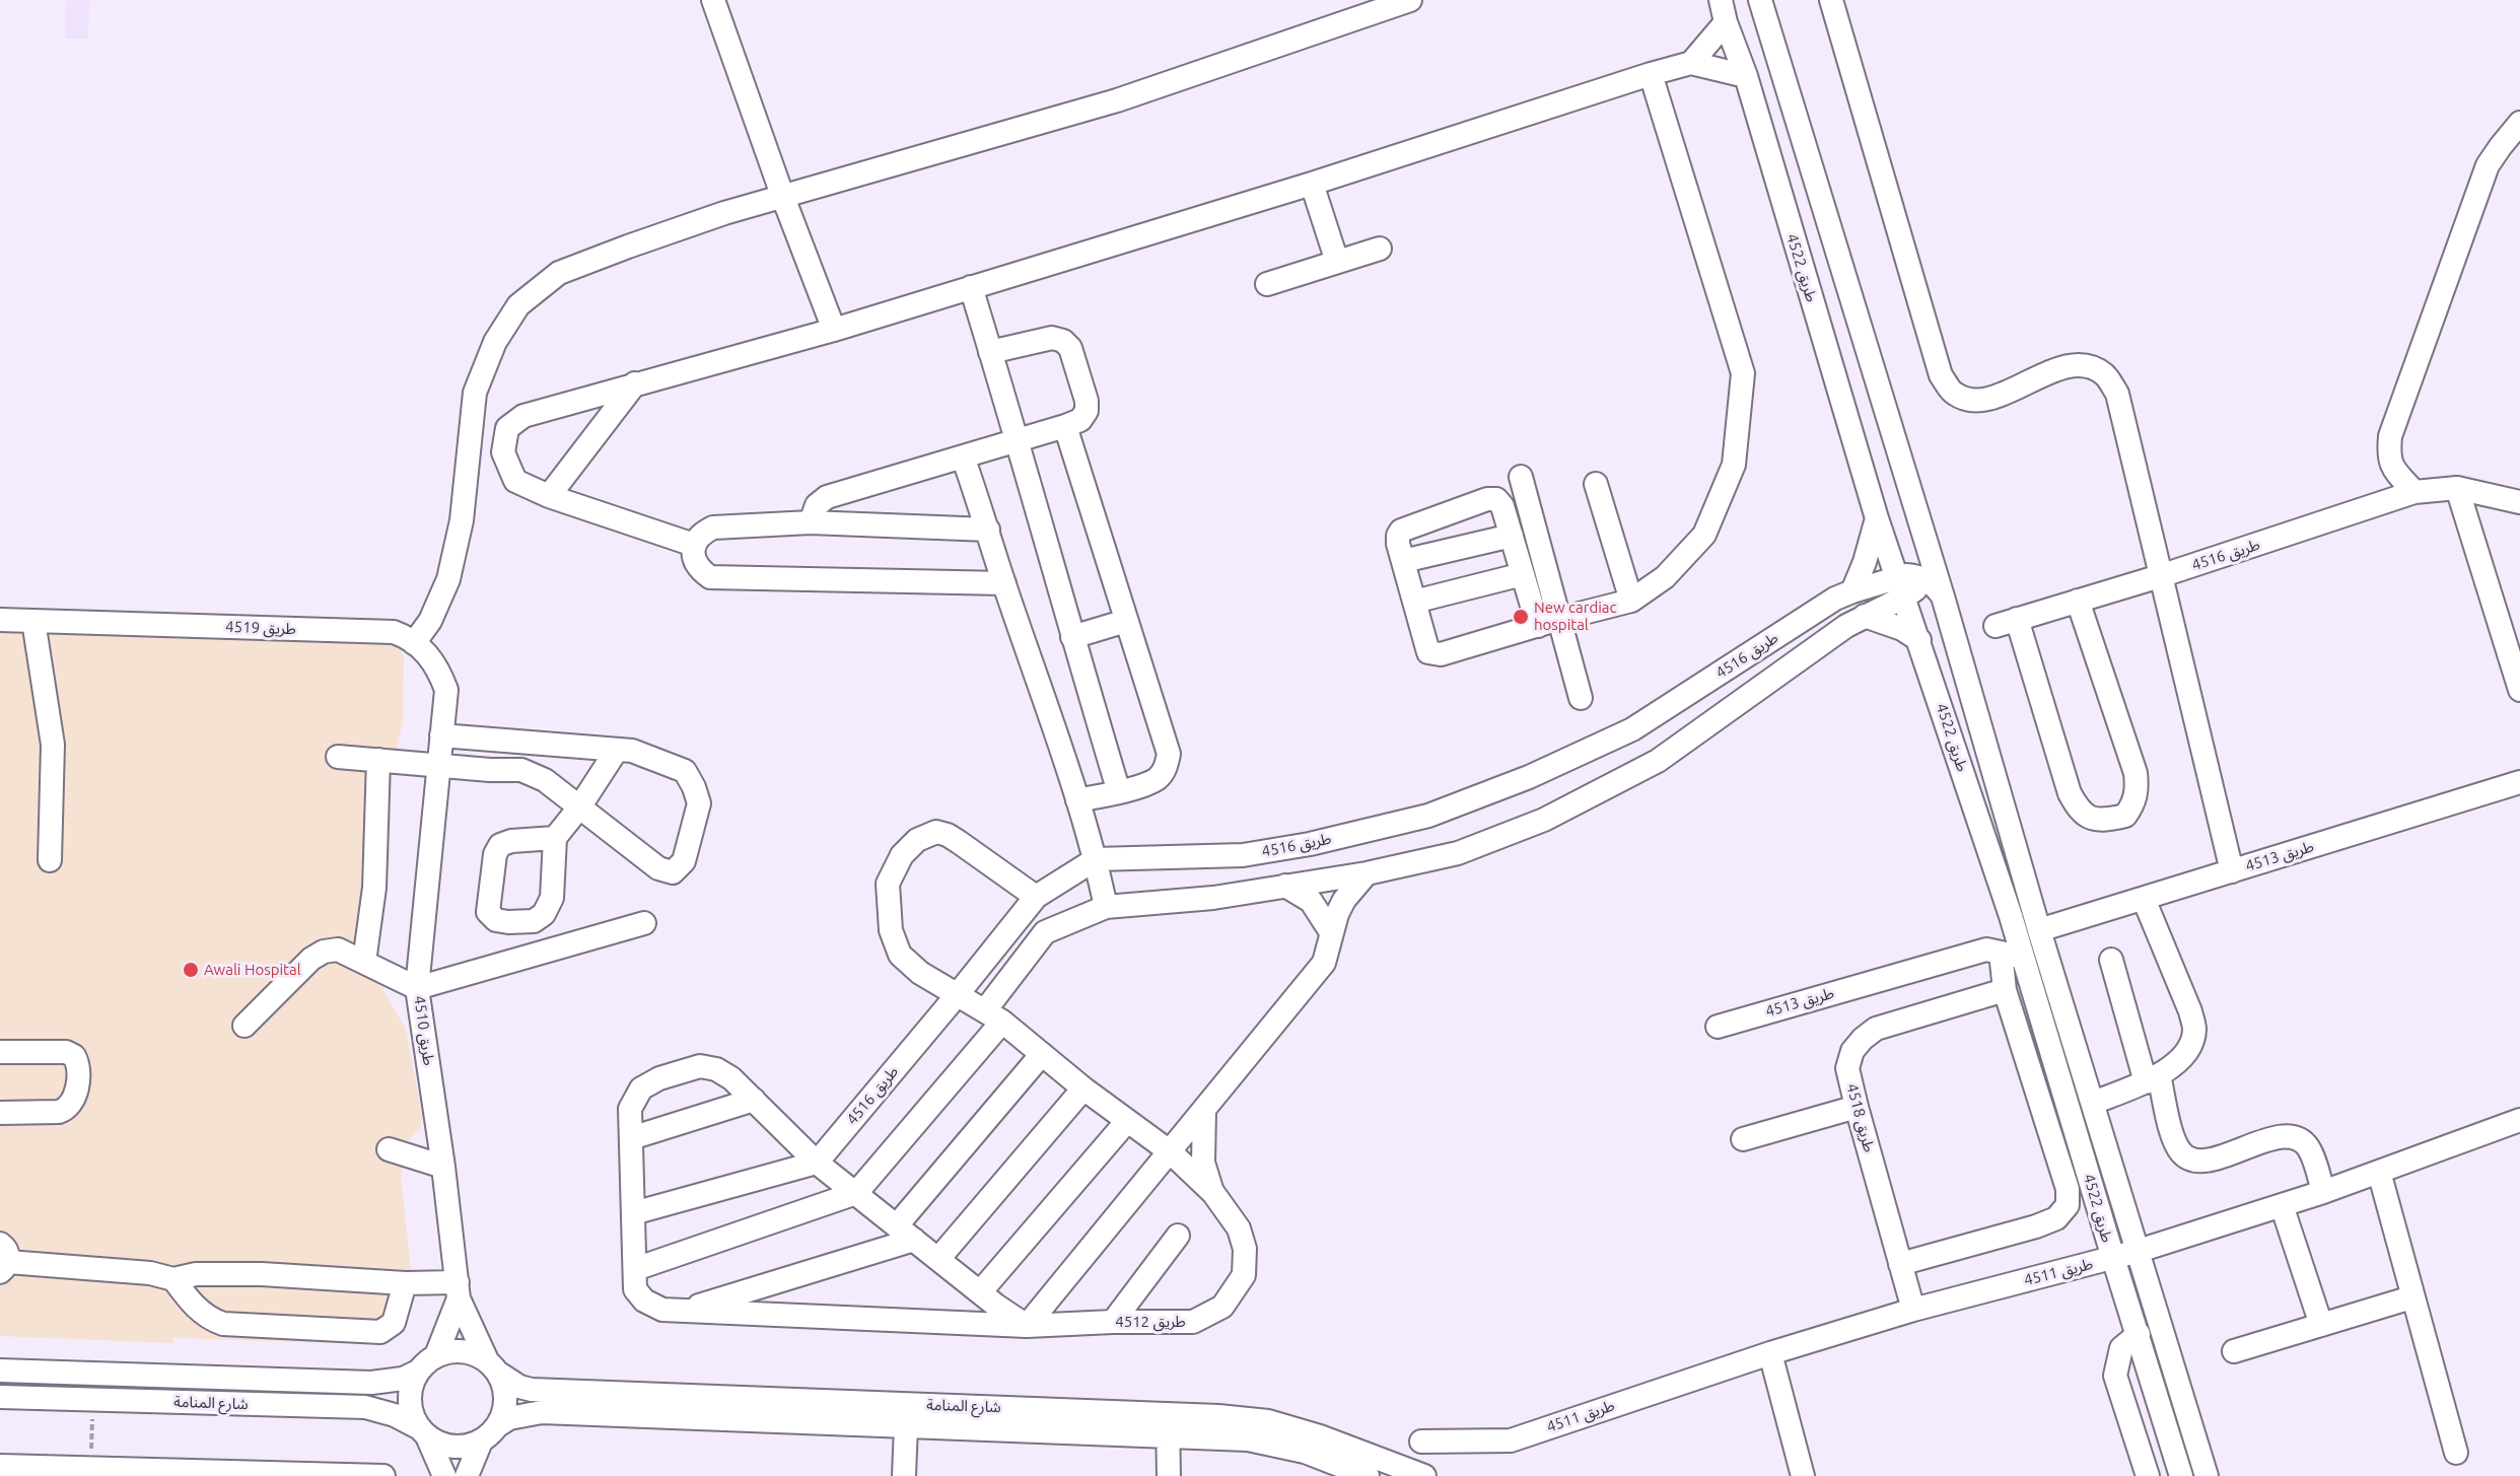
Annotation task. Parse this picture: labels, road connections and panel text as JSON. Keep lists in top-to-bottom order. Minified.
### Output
{"streets":{"street":["طريق 4522","طريق 4516","طريق 4519","طريق 4513","طريق 4510","طريق 4518","طريق 4511","طريق 4512","شارع المنامة"]},"crossings":[["طريق 4522","طريق 4516"],["طريق 4522","طريق 4513"],["طريق 4522","طريق 4511"],["طريق 4516","طريق 4512"],["طريق 4519","طريق 4510"],["طريق 4510","شارع المنامة"],["طريق 4518","طريق 4511"]],"places":["New cardiac hospital","Awali Hospital"]}
